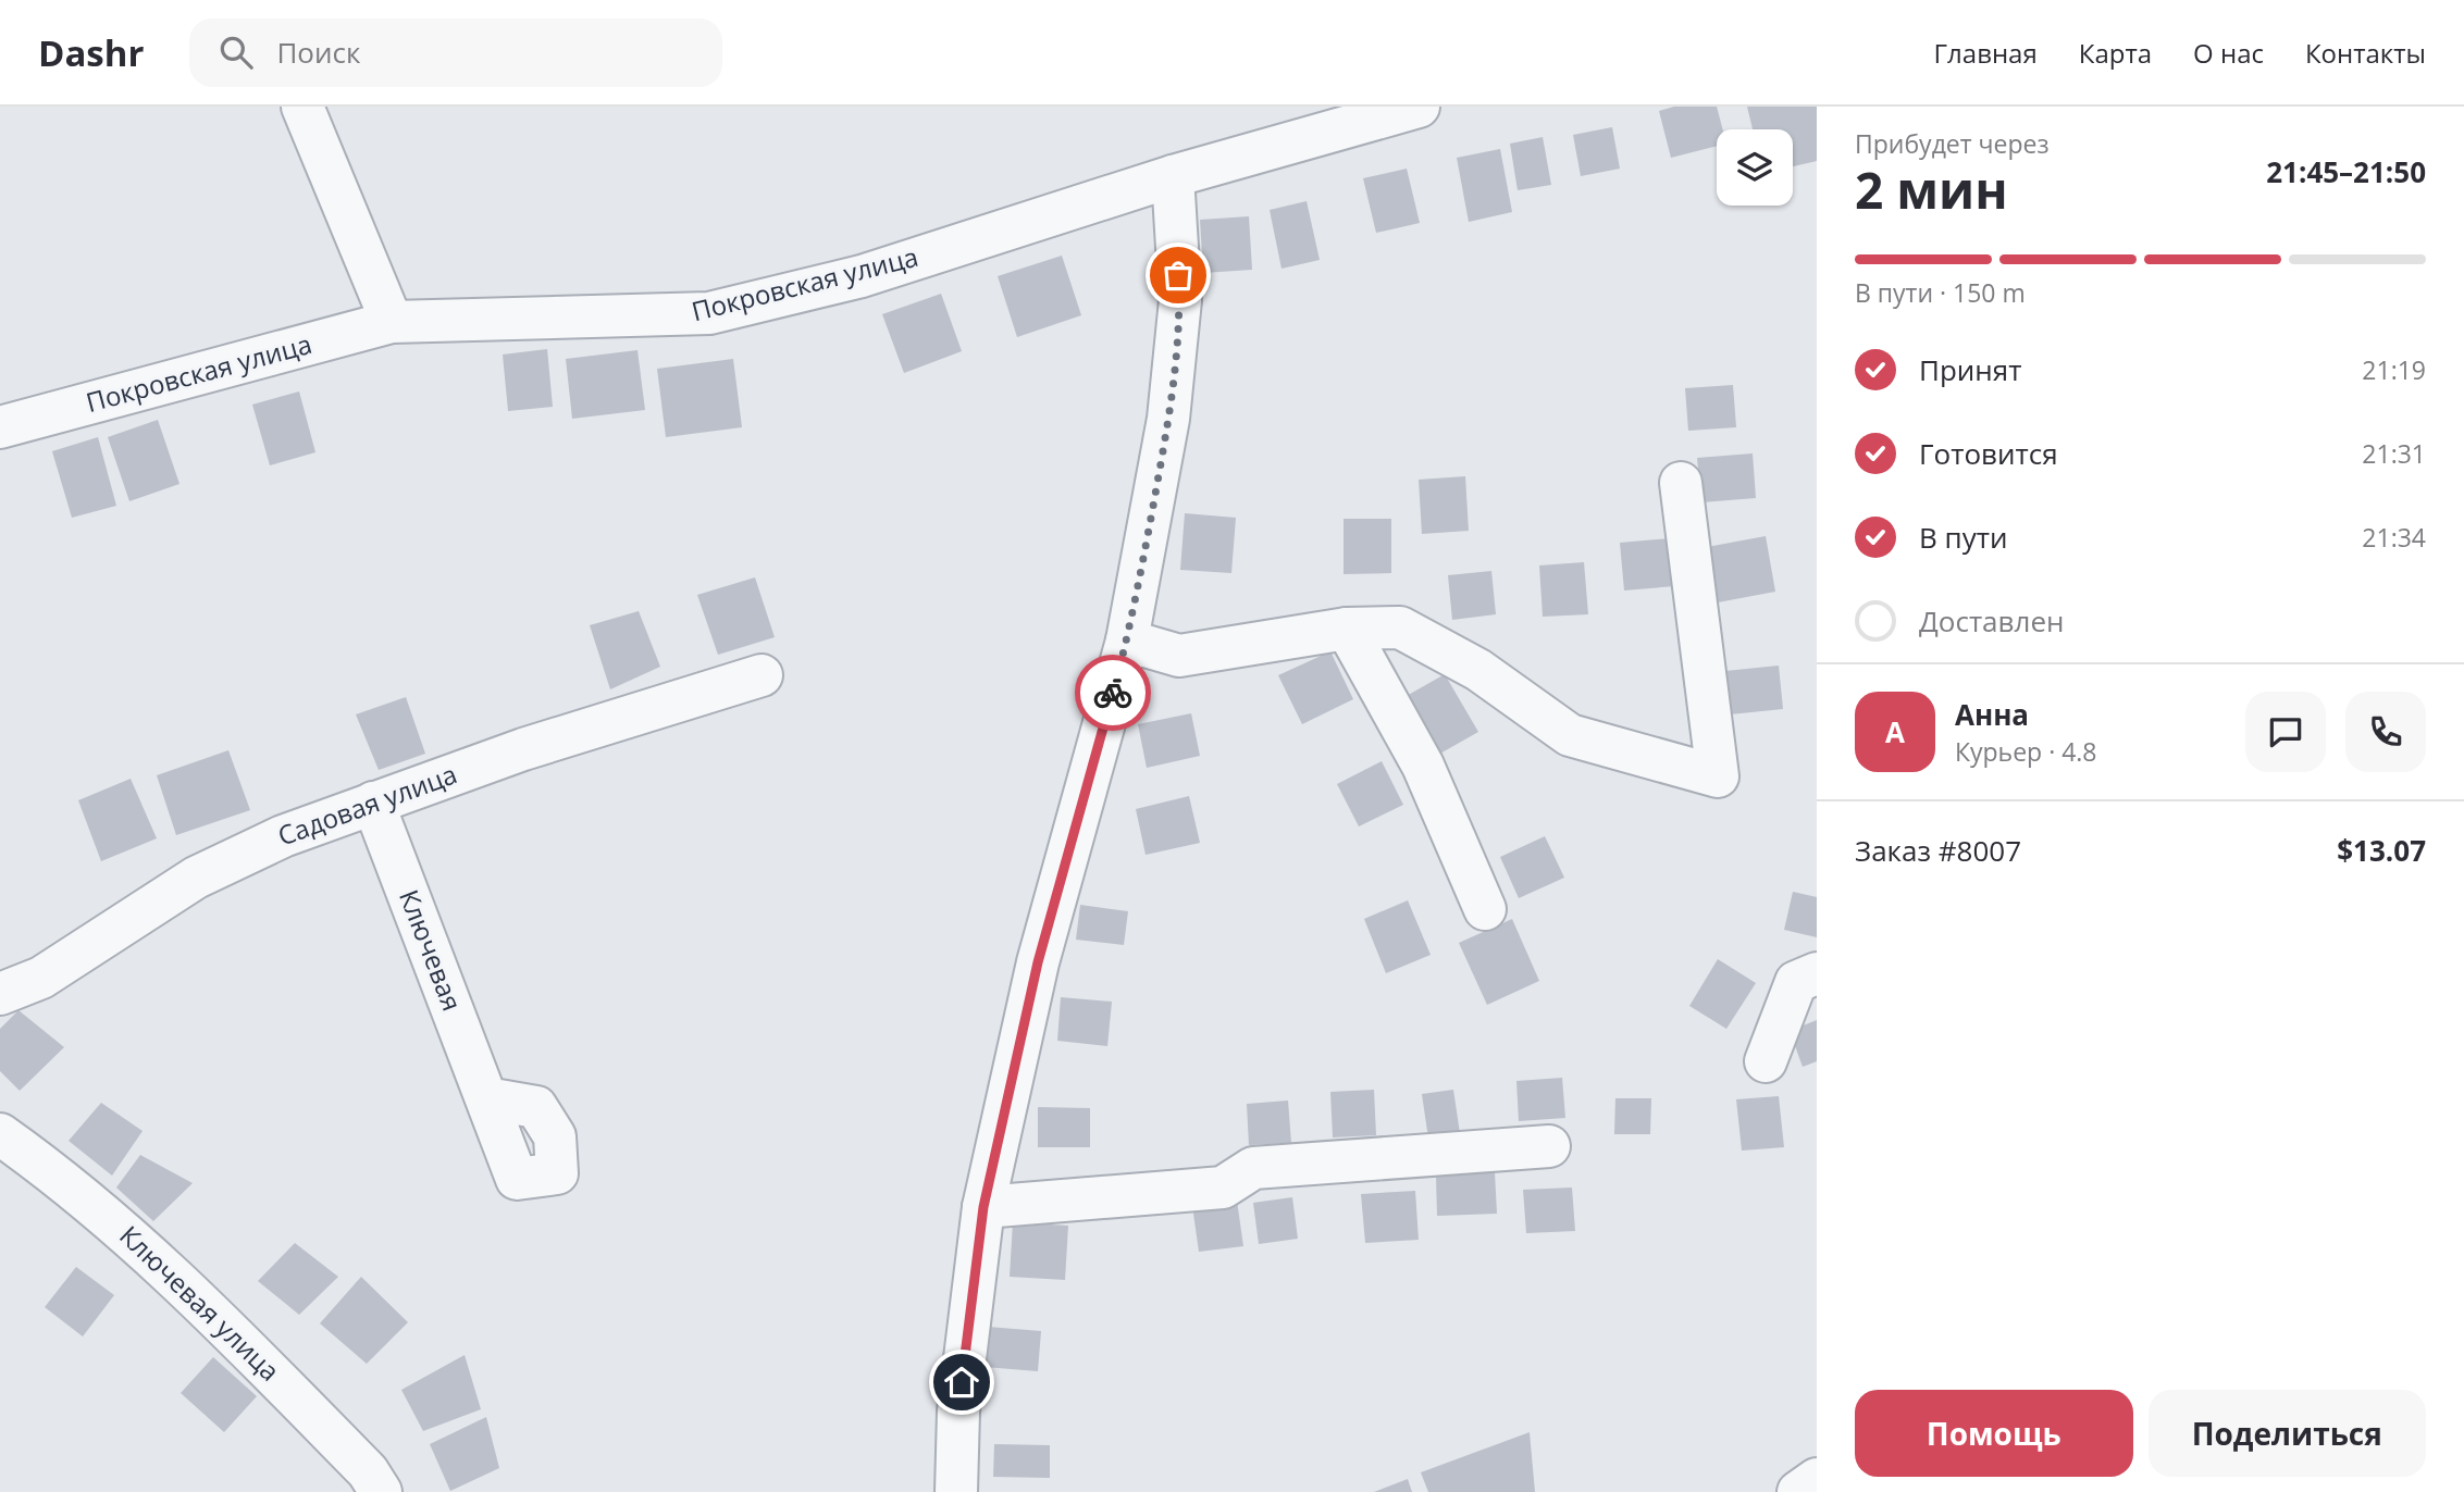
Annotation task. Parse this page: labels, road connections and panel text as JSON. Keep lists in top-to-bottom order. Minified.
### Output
{"streets":{"street":["Покровская улица","Садовая улица","Ключевая","Ключевая улица"]},"crossings":[["Садовая улица","Ключевая"]],"page":{"header":"Dashr","search":"Поиск","nav":["Главная","Карта","О нас","Контакты"],"heading":["2 мин","Прибудет через","21:45–21:50"],"panel":["Анна","Курьер · 4.8","Заказ #8007","$13.07"],"bar":"В пути · 150 m","list":[["Принят","21:19"],["Готовится","21:31"],["В пути","21:34"],"Доставлен"],"round":"А","buttons":["Помощь","Поделиться"]}}
